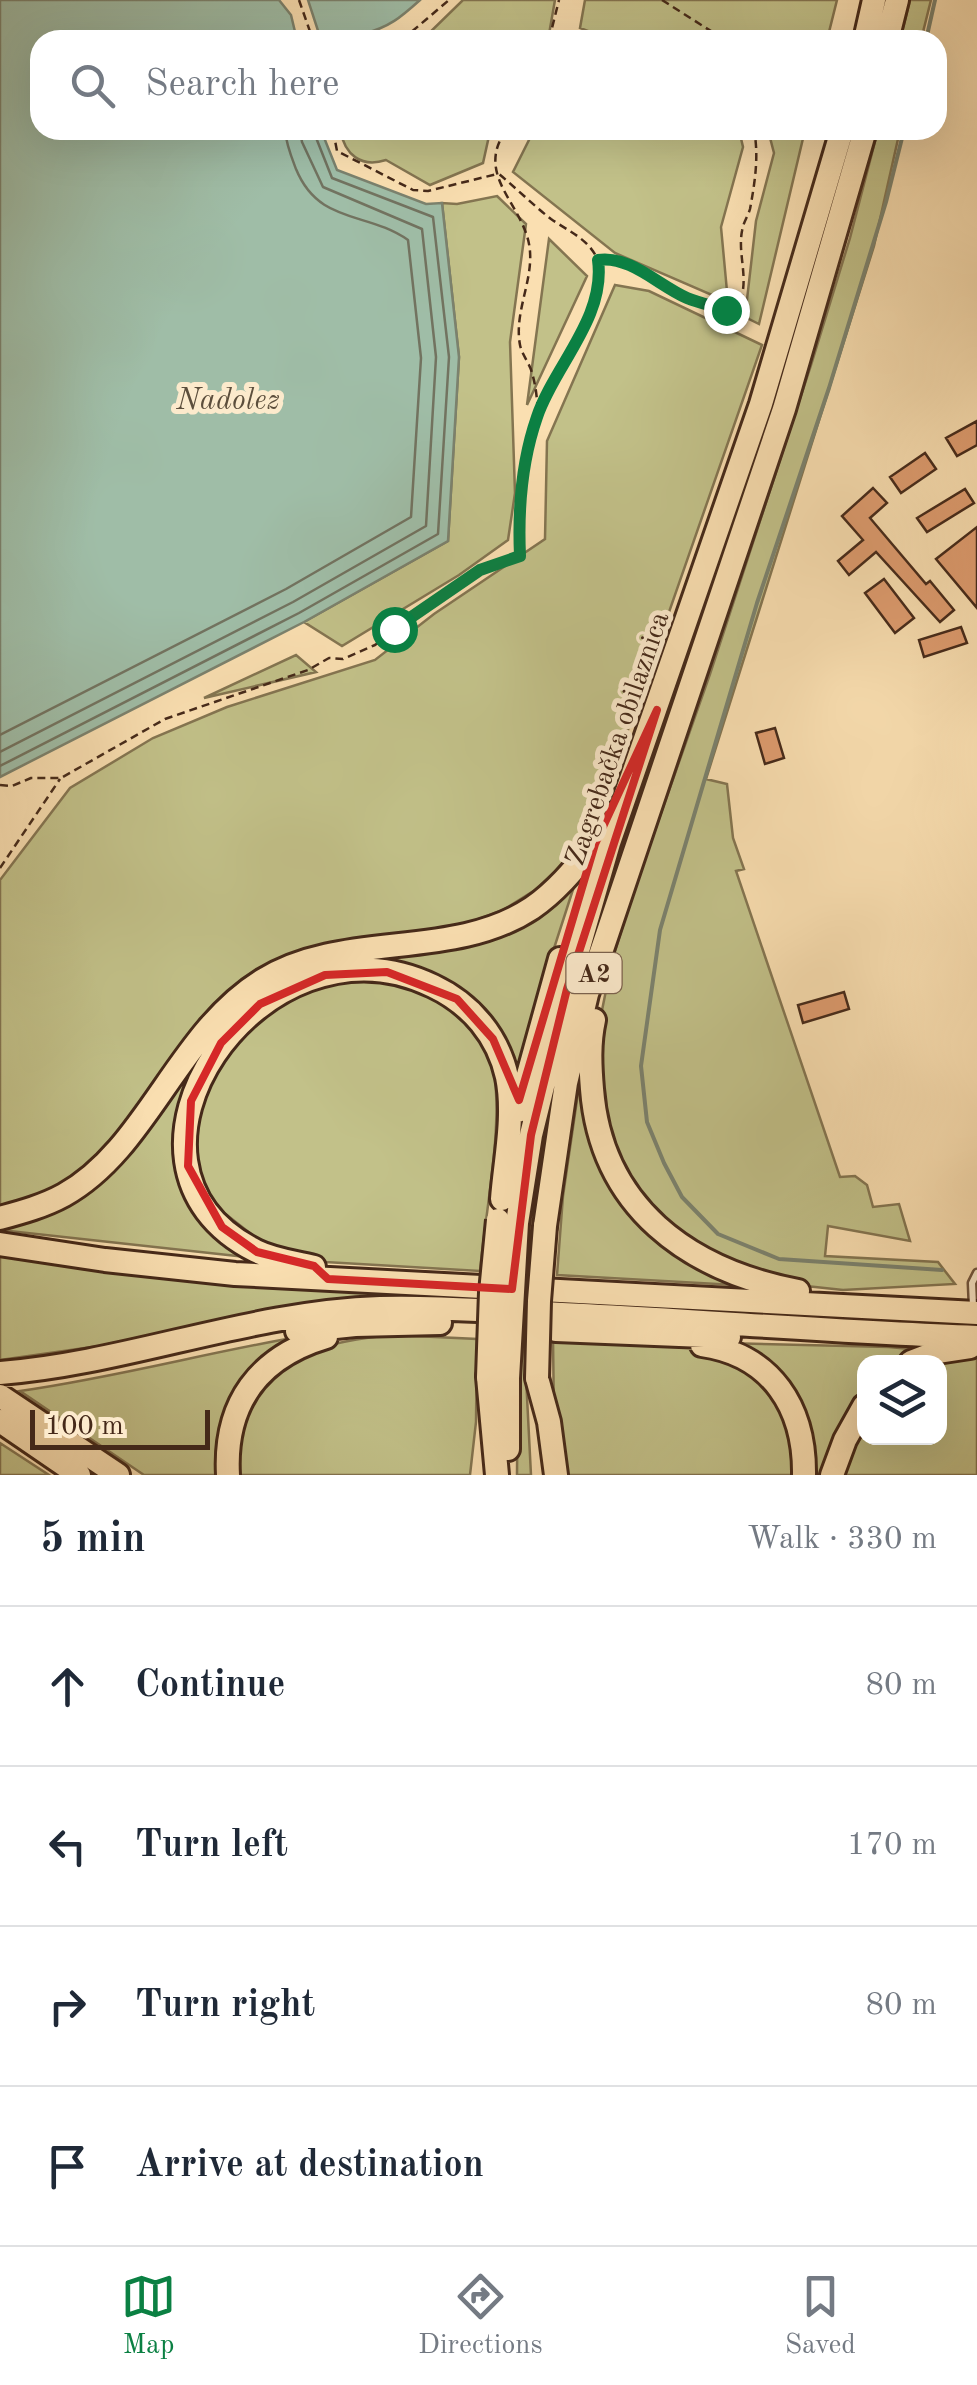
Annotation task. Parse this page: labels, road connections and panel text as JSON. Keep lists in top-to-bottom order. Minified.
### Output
{"streets":{"highway":["Zagrebačka obilaznica","A2"]},"water":["Nadolez"],"scale_bar":"100 m","page":{"search":"Search here","scale":"100 m","heading":["5 min","Walk · 330 m"],"list":[["Continue","80 m"],["Turn left","170 m"],["Turn right","80 m"],"Arrive at destination"],"nav":["Map","Directions","Saved"]}}
